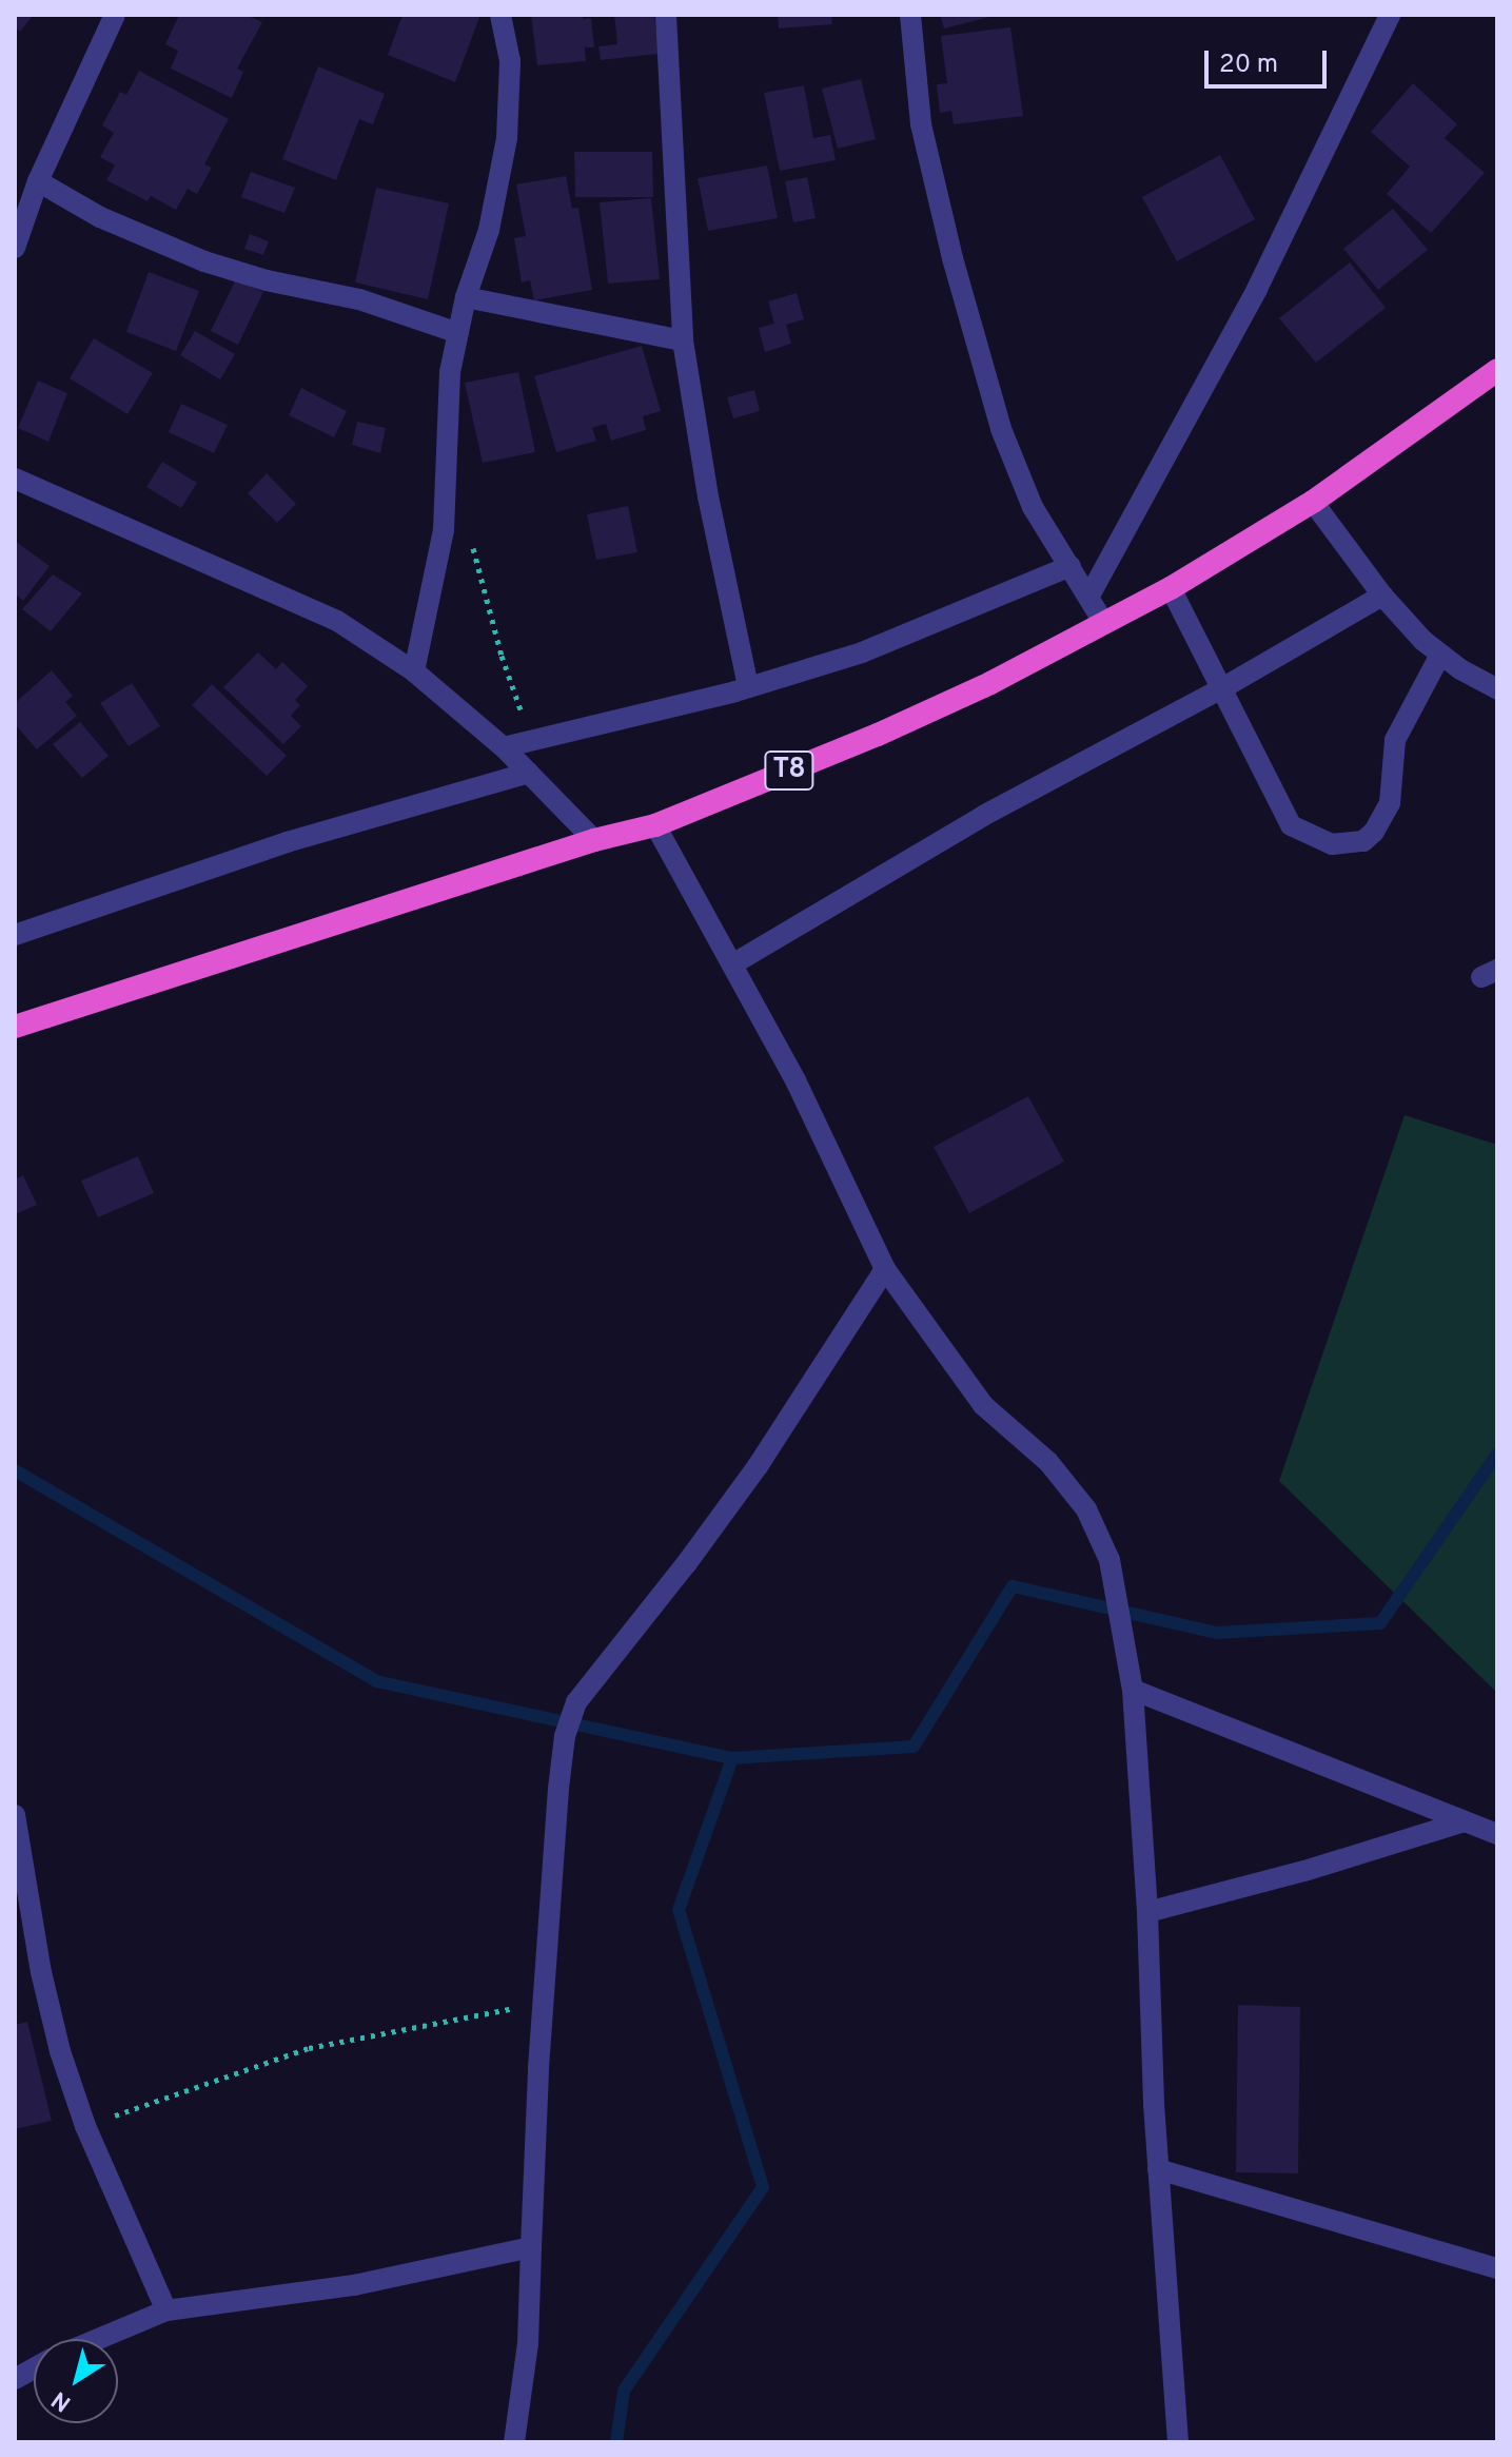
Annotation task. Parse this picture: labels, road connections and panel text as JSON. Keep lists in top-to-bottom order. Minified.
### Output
{"streets":{"highway":["T8"]},"scale_bar":"20 m","north":"bottom left"}
